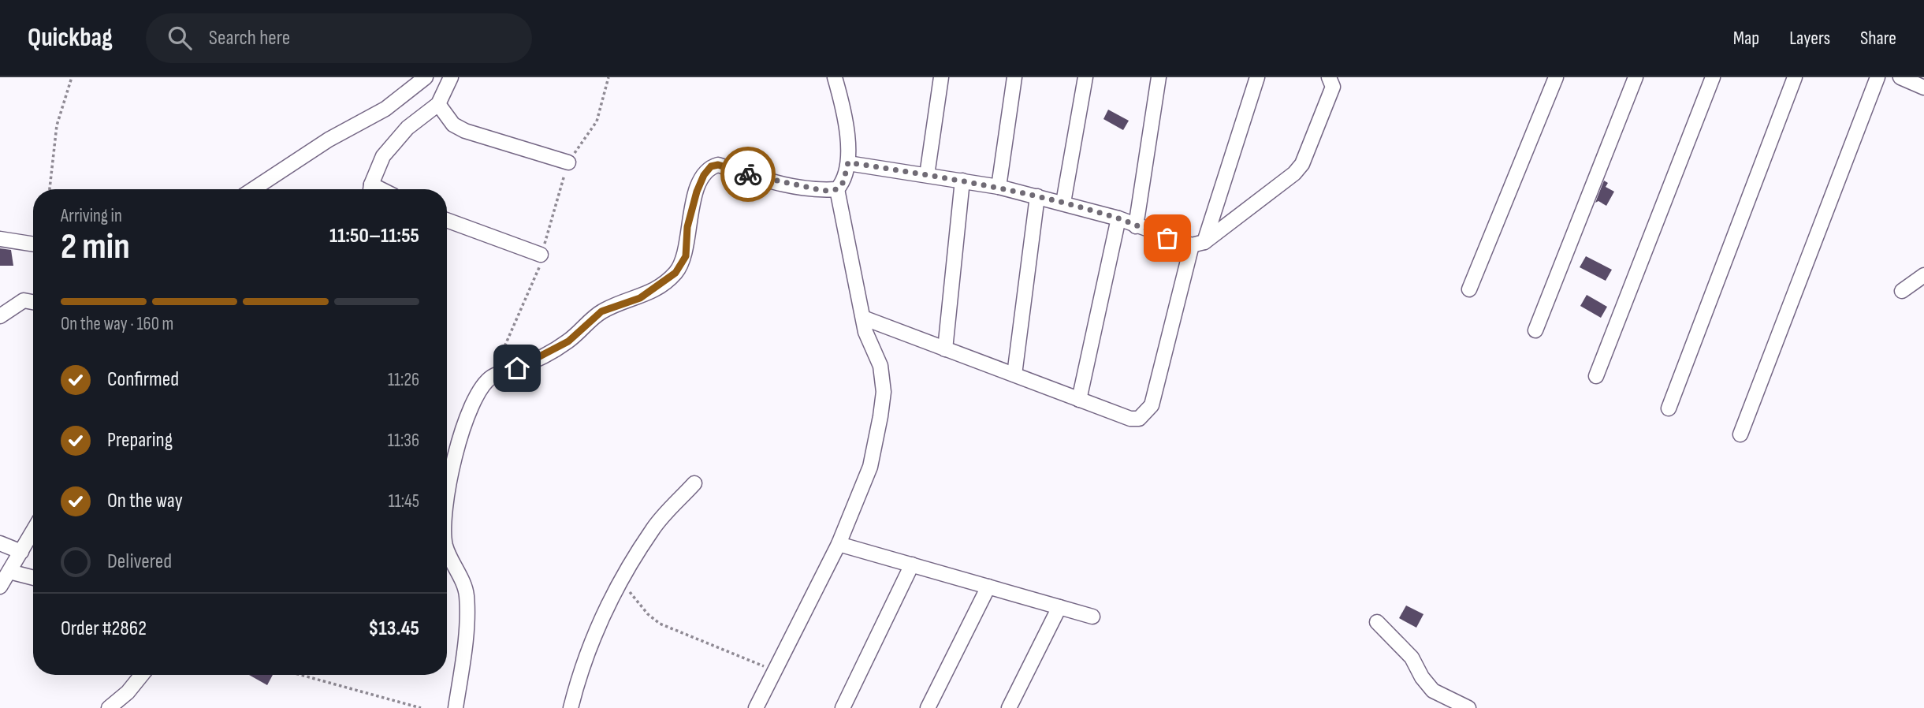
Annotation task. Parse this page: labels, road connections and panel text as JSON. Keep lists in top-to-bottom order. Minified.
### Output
{"page":{"header":"Quickbag","search":"Search here","nav":["Map","Layers","Share"],"heading":["2 min","Arriving in","11:50–11:55"],"panel":["Order #2862","$13.45"],"bar":"On the way · 160 m","list":[["Confirmed","11:26"],["Preparing","11:36"],["On the way","11:45"],"Delivered"]}}
